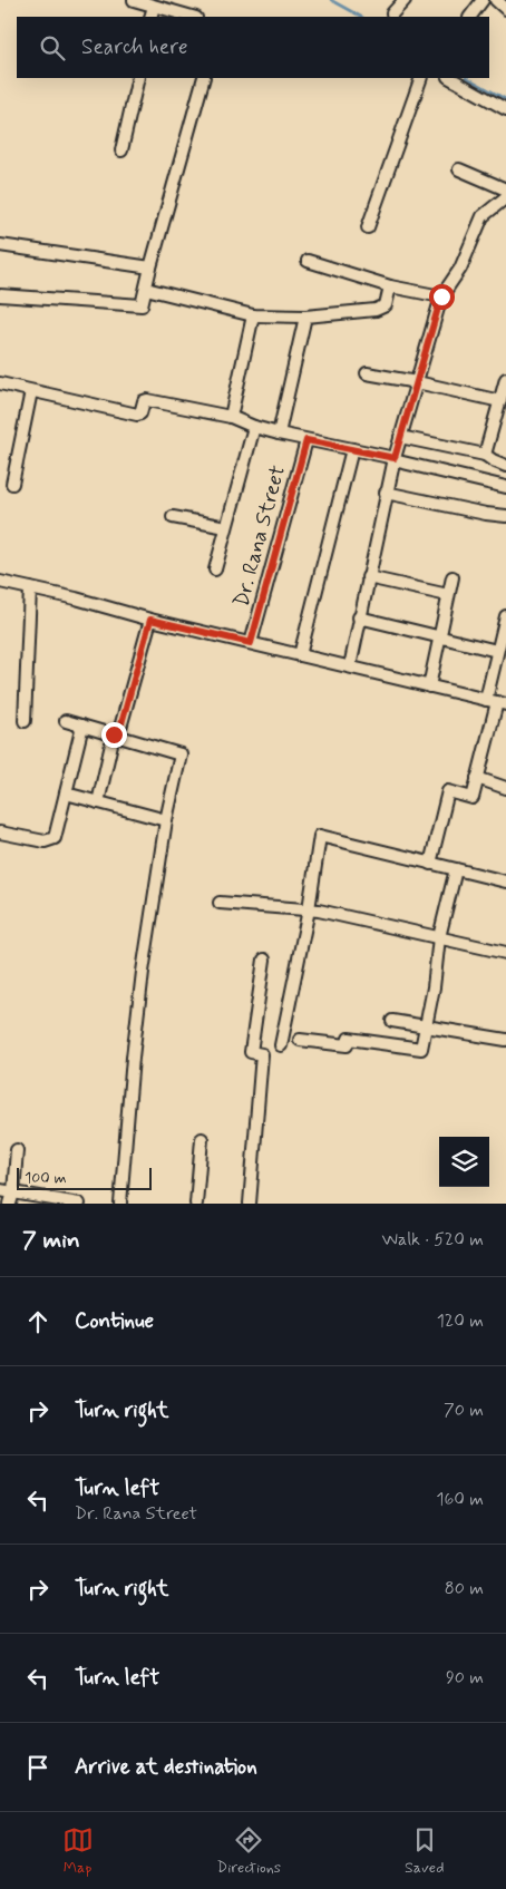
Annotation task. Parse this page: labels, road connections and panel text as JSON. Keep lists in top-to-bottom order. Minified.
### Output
{"streets":{"street":["Dr. Rana Street"]},"scale_bar":"100 m","page":{"search":"Search here","scale":"100 m","heading":["7 min","Walk · 520 m"],"list":[["Continue","120 m"],["Turn right","70 m"],["Turn left","Dr. Rana Street","160 m"],["Turn right","80 m"],["Turn left","90 m"],"Arrive at destination"],"nav":["Map","Directions","Saved"]}}
